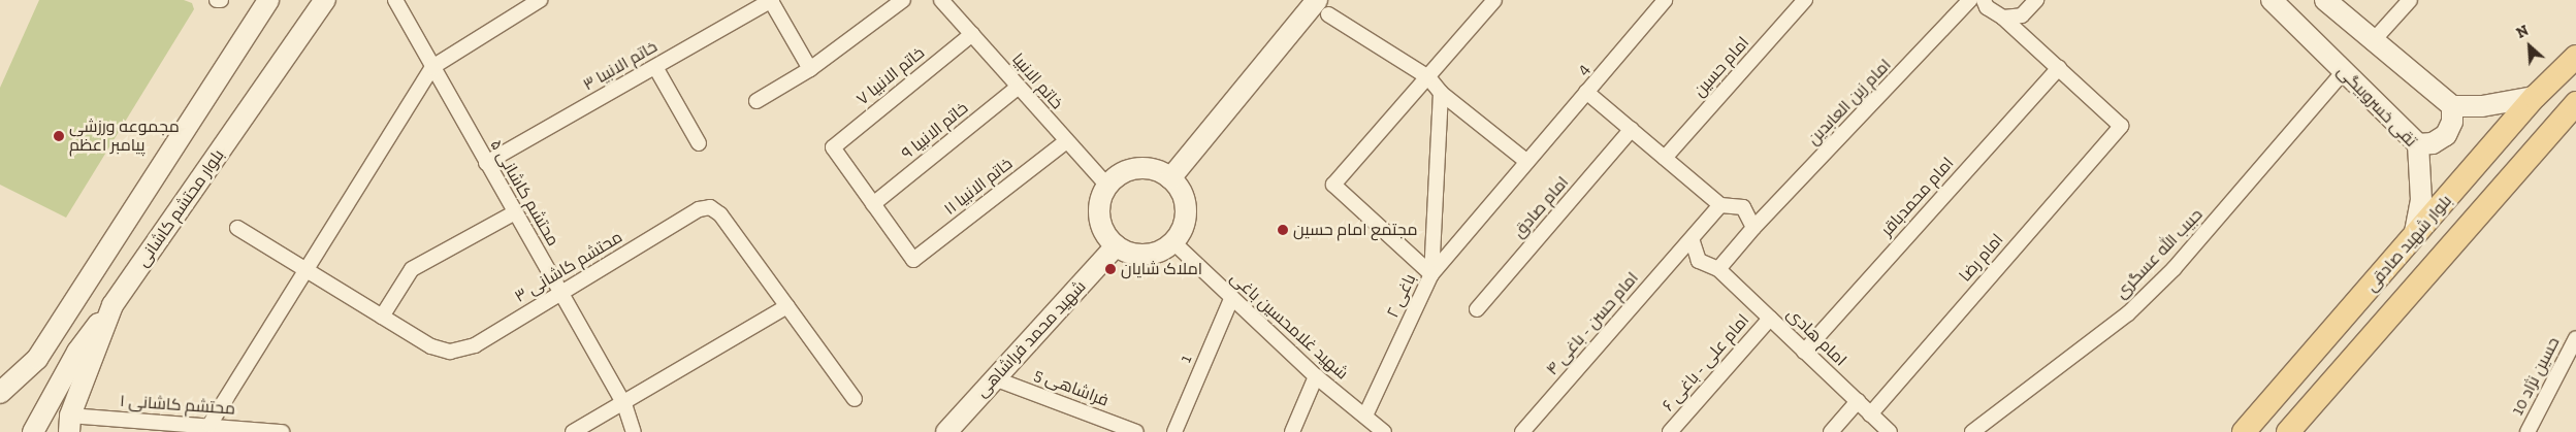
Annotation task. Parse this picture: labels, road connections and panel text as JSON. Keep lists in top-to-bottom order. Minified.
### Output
{"streets":{"main road":["تقی خسروبیگی","بلوار محتشم کاشانی","بلوار شهید صادقی","شهید محمد فراشاهی"],"street":["خاتم الانبیا ۳","امام حسین","4","خاتم الانبیا ۷","خاتم الانبیا","امام زین العابدین","خاتم الانبیا ۹","خاتم الانبیا ۱۱","محتشم کاشانی ۵","امام محمدباقر","امام صادق","حبیب الله عسگری","امام رضا","محتشم کاشانی ۳","باغی ۲","امام حسن - باغی ۴","شهید غلامحسین باغی","امام هادی","1","امام علی - باغی ۶","حسین نژاد 10","فراشاهی 5","محتشم کاشانی ۱"]},"crossings":[["خاتم الانبیا ۳","محتشم کاشانی ۵"],["4","باغی ۲"],["خاتم الانبیا ۷","خاتم الانبیا"],["خاتم الانبیا ۷","خاتم الانبیا ۹"],["خاتم الانبیا ۷","خاتم الانبیا ۱۱"],["خاتم الانبیا","خاتم الانبیا ۹"],["خاتم الانبیا","خاتم الانبیا ۱۱"],["خاتم الانبیا","شهید غلامحسین باغی"],["خاتم الانبیا","شهید محمد فراشاهی"],["امام زین العابدین","امام هادی"],["تقی خسروبیگی","بلوار شهید صادقی"],["تقی خسروبیگی","حبیب الله عسگری"],["خاتم الانبیا ۹","خاتم الانبیا ۱۱"],["محتشم کاشانی ۵","محتشم کاشانی ۳"],["امام محمدباقر","امام رضا"],["امام محمدباقر","امام هادی"],["بلوار محتشم کاشانی","محتشم کاشانی ۱"],["امام رضا","امام هادی"],["باغی ۲","شهید غلامحسین باغی"],["امام حسن - باغی ۴","امام هادی"],["شهید غلامحسین باغی","شهید محمد فراشاهی"],["شهید غلامحسین باغی","1"],["امام هادی","امام علی - باغی ۶"],["شهید محمد فراشاهی","فراشاهی 5"]],"places":["مجموعه ورزشی پیامبر اعظم","مجتمع امام حسین","املاک شایان"],"north":"top left"}
